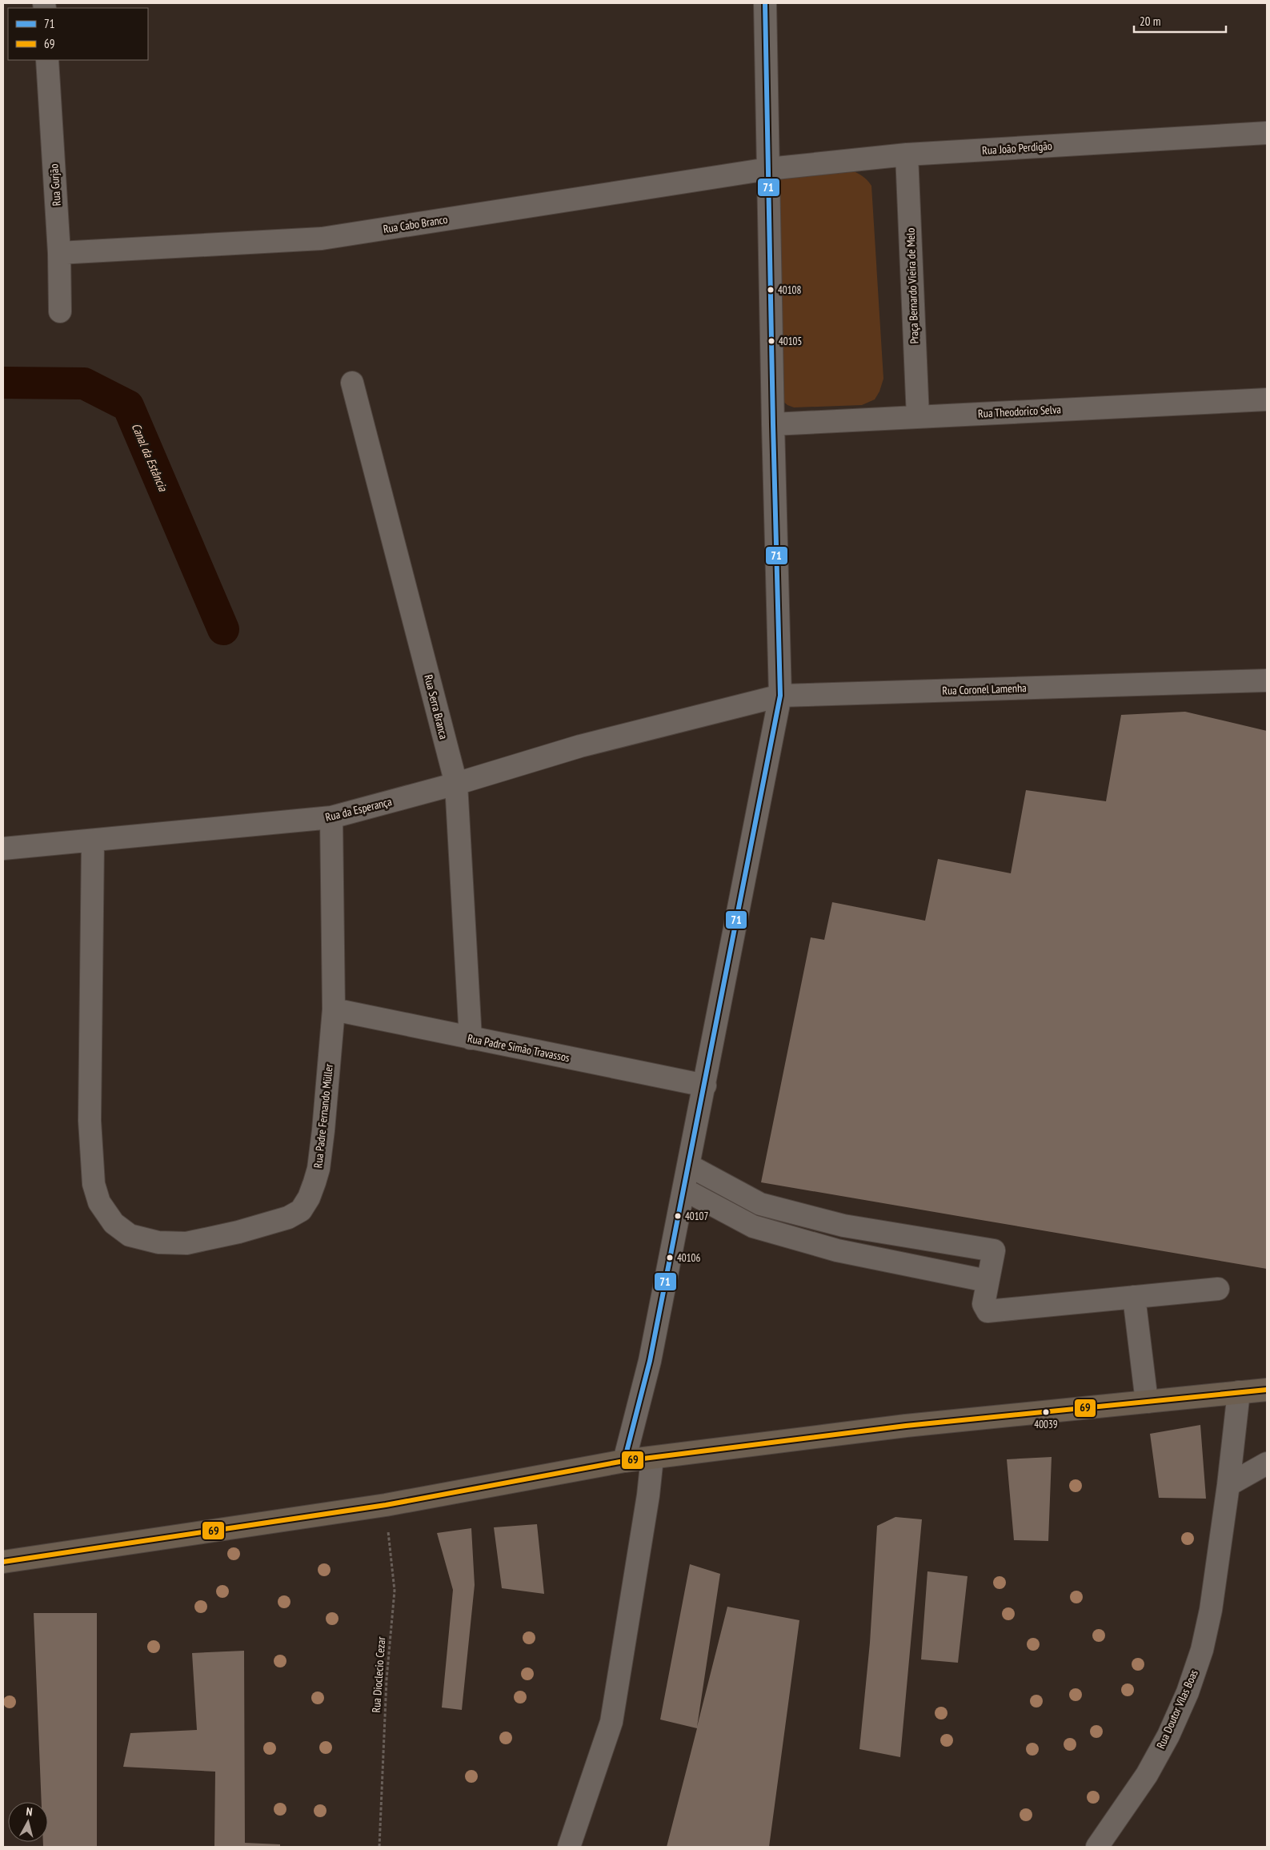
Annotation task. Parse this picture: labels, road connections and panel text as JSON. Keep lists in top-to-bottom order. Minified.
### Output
{"streets":{"street":["Rua João Perdigão","Rua Gurjão","Rua Cabo Branco","Praça Bernardo Vieira de Melo","Rua Theodorico Selva","Rua Coronel Lamenha","Rua Serra Branca","Rua da Esperança","Rua Padre Simão Travassos","Rua Padre Fernando Müller","Rua Doutor Vilas Boas"],"path":["Rua Dioclecio Cezar"]},"crossings":[["Rua João Perdigão","Rua Cabo Branco"],["Rua João Perdigão","Praça Bernardo Vieira de Melo"],["Rua Gurjão","Rua Cabo Branco"],["Praça Bernardo Vieira de Melo","Rua Theodorico Selva"],["Rua Coronel Lamenha","Rua da Esperança"],["Rua Serra Branca","Rua da Esperança"],["Rua Serra Branca","Rua Padre Simão Travassos"],["Rua da Esperança","Rua Padre Fernando Müller"],["Rua Padre Simão Travassos","Rua Padre Fernando Müller"]],"water":["Canal da Estância"],"places":["40108","40105","40107","40106","40039"],"lines":["transit line 71","transit line 69"],"legend":["71","69"],"scale_bar":"20 m","north":"top"}
